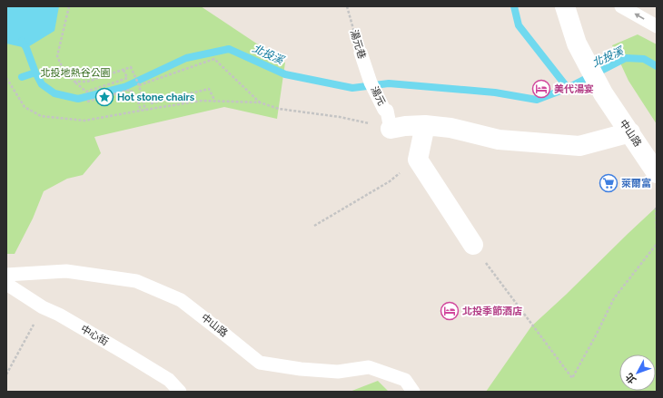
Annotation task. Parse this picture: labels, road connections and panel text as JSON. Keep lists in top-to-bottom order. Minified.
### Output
{"streets":{"street":["中山路"],"lane":["湯元巷","湯元","中心街"]},"crossings":[["湯元巷","湯元"]],"water":["北投溪"],"parks":["北投地熱谷公園"],"places":{"hotel":["美代湯宴","北投季節酒店"],"place":["Hot stone chairs"],"supermarket":["萊爾富"]},"north":"bottom left"}
